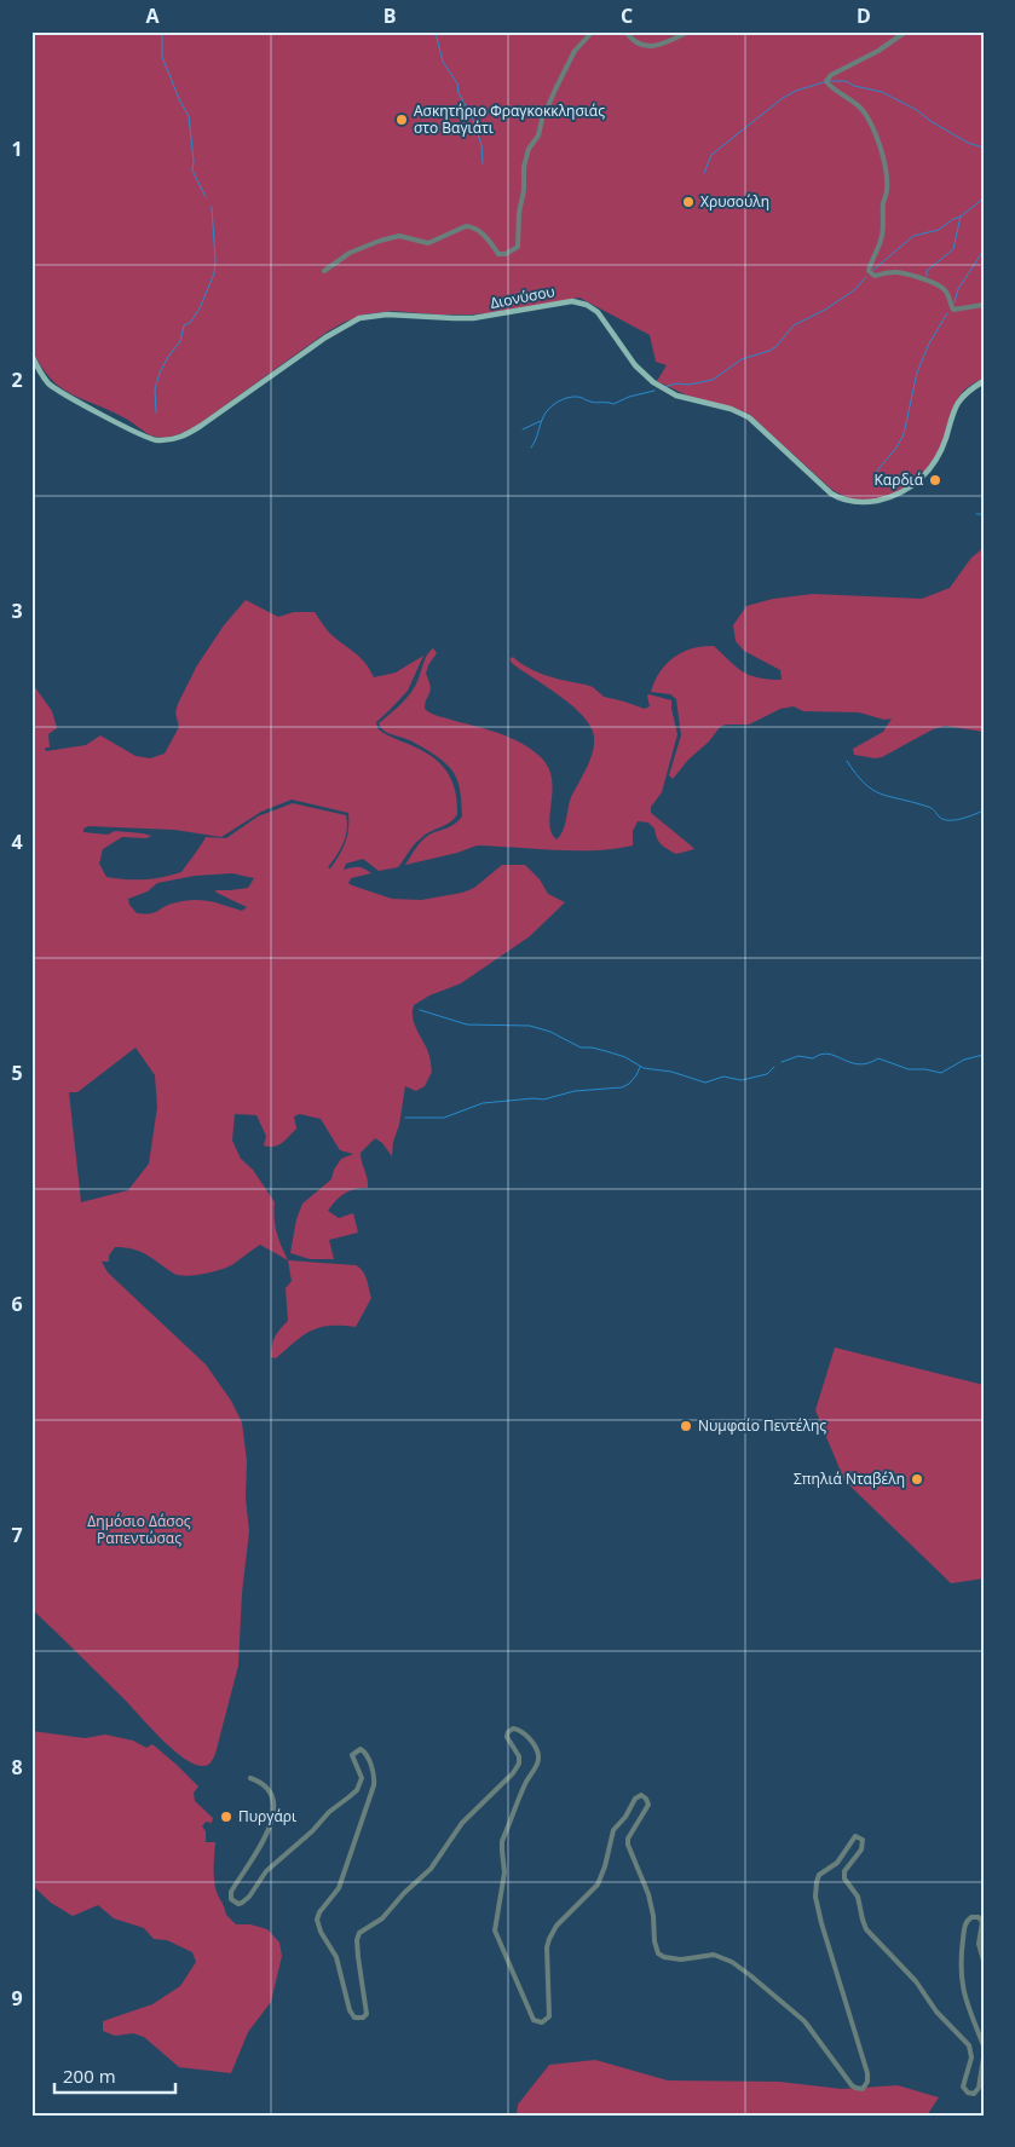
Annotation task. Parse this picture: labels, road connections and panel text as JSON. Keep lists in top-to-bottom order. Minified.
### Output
{"streets":{"main road":["Διονύσου"]},"parks":["Δημόσιο Δάσος Ραπεντώσας"],"places":["Ασκητήριο Φραγκοκκλησιάς στο Bαγιάτι","Χρυσούλη","Καρδιά","Νυμφαίο Πεντέλης","Σπηλιά Νταβέλη","Πυργάρι"],"scale_bar":"200 m","grid":{"columns":["A","B","C","D"],"rows":["1","2","3","4","5","6","7","8","9"]}}
